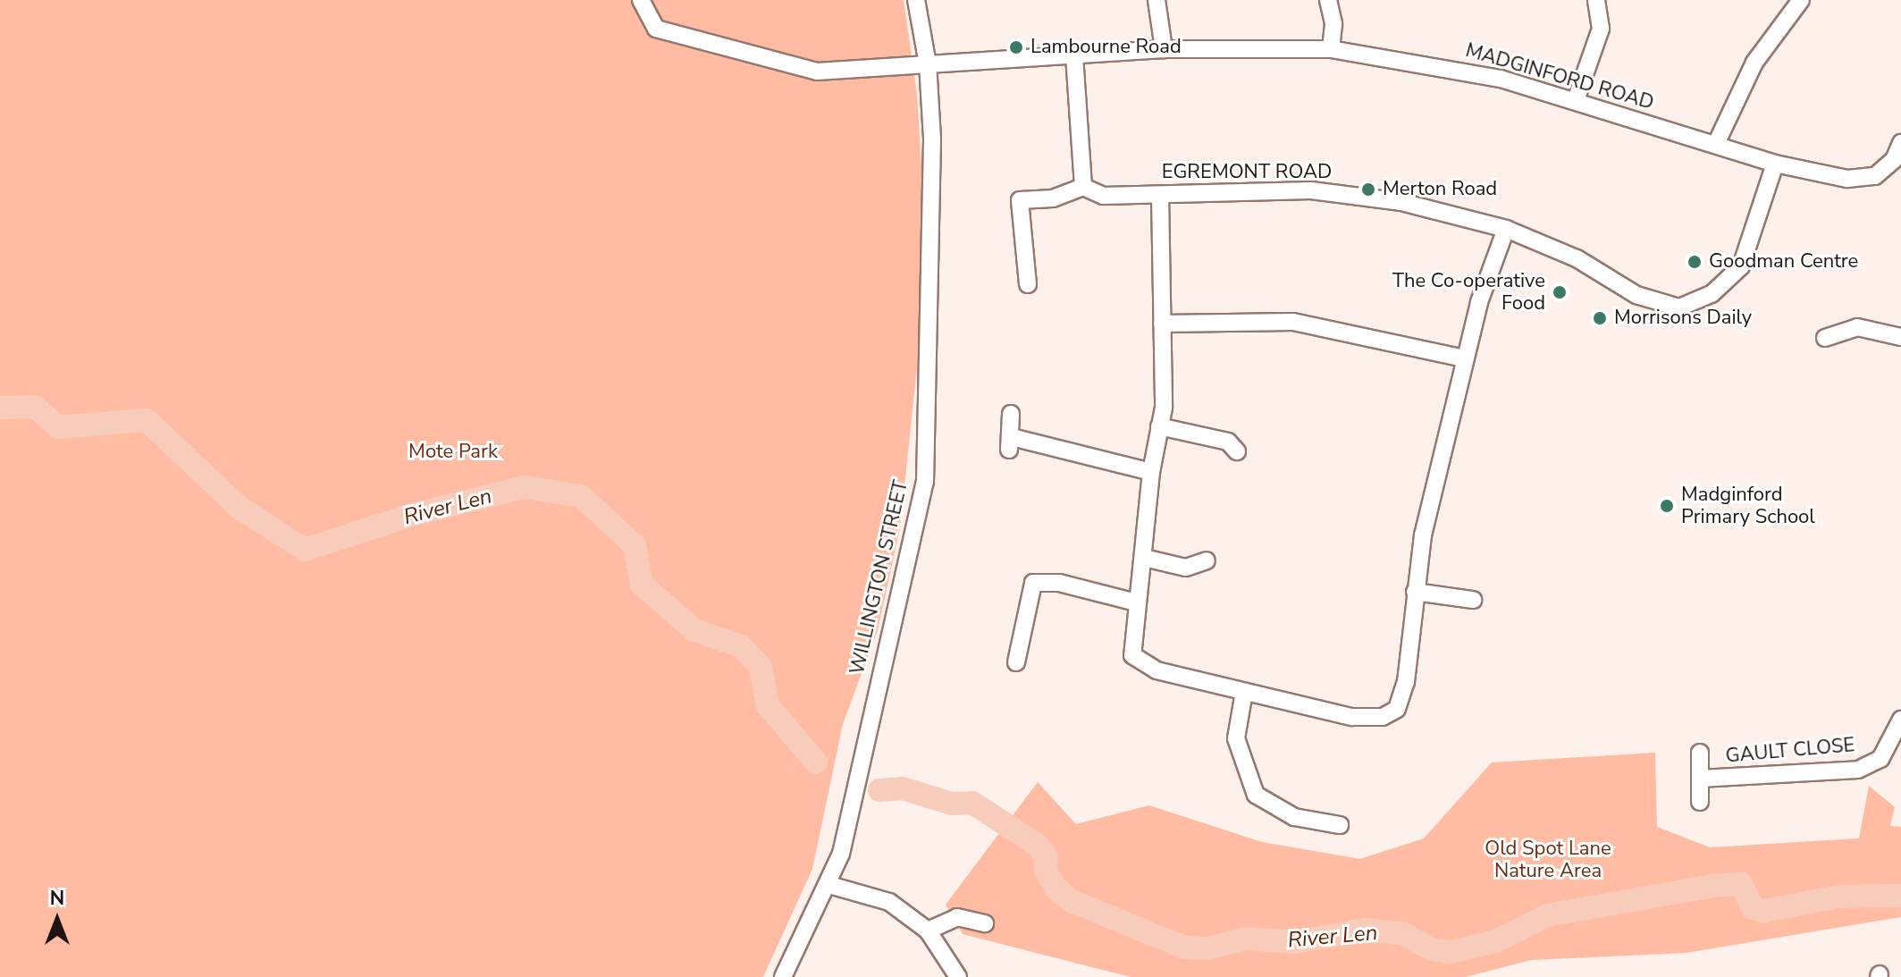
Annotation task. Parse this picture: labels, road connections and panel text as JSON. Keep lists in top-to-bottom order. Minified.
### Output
{"streets":{"street":["MADGINFORD ROAD","EGREMONT ROAD","WILLINGTON STREET","GAULT CLOSE"]},"crossings":[["MADGINFORD ROAD","EGREMONT ROAD"],["MADGINFORD ROAD","WILLINGTON STREET"]],"water":["River Len"],"parks":["Mote Park","Old Spot Lane Nature Area"],"places":["Lambourne Road","Merton Road","Goodman Centre","The Co-operative Food","Morrisons Daily","Madginford Primary School"],"north":"top"}
